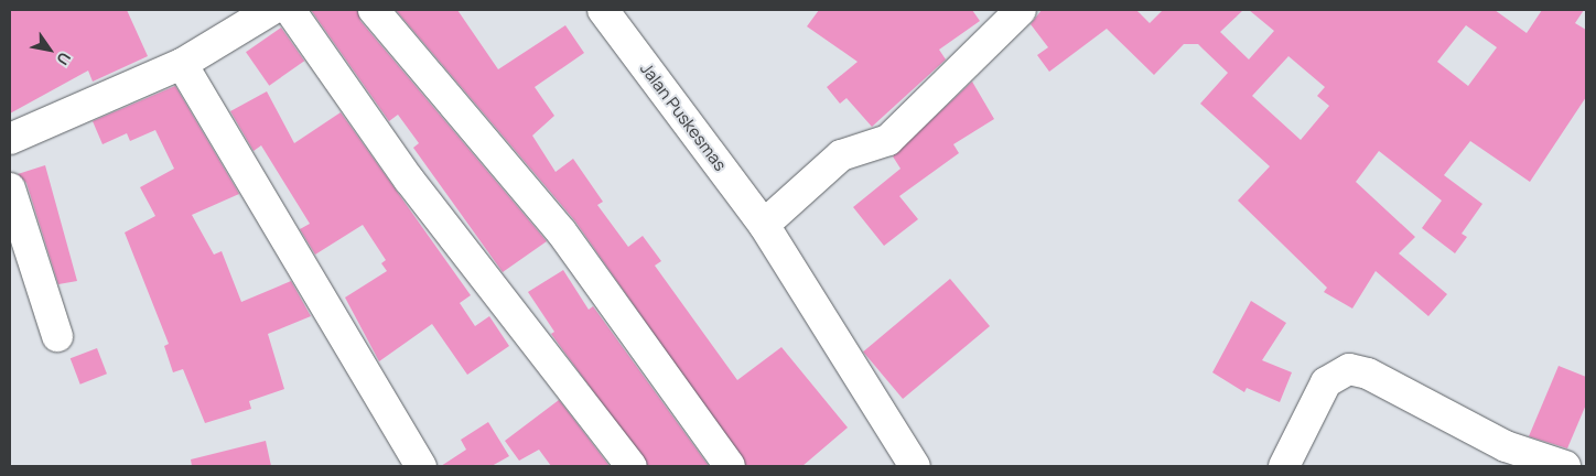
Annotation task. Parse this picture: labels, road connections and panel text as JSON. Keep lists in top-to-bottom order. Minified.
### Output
{"streets":{"street":["Jalan Puskesmas"]},"north":"bottom right"}
